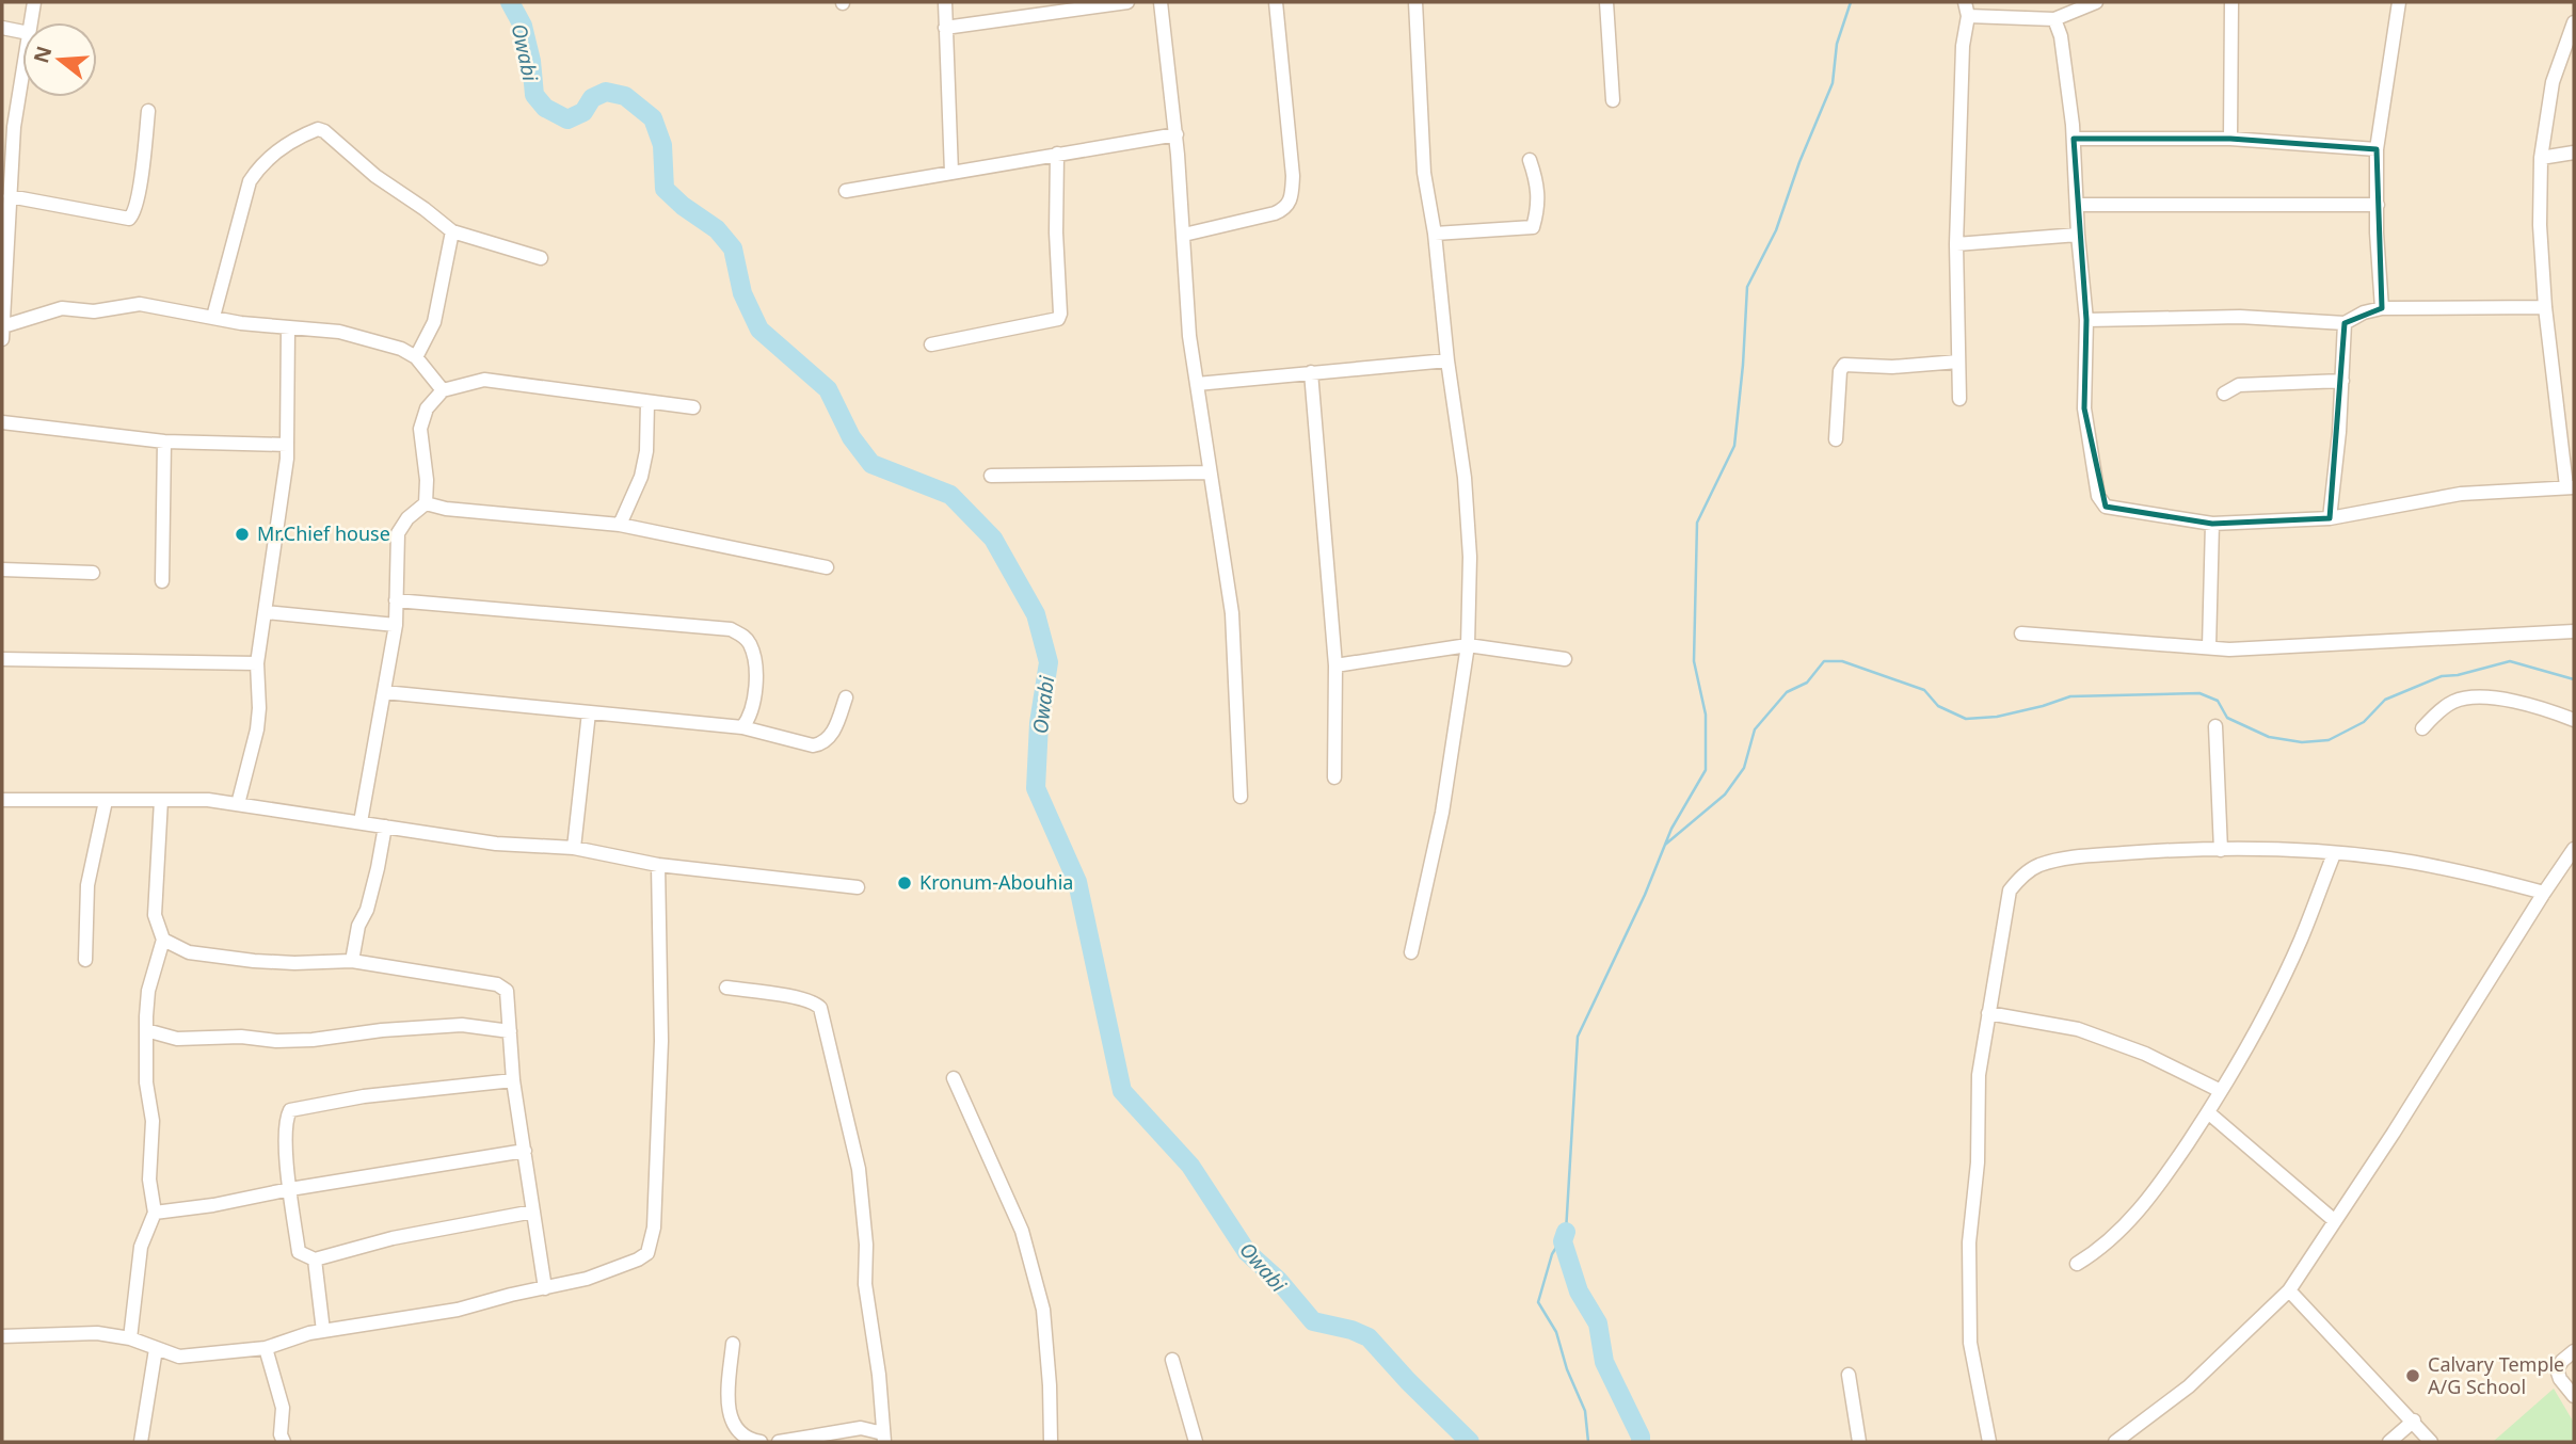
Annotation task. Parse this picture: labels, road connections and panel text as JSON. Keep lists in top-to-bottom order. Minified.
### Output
{"water":["Owabi"],"places":["Mr.Chief house","Kronum-Abouhia","Calvary Temple A/G School"],"north":"left"}
